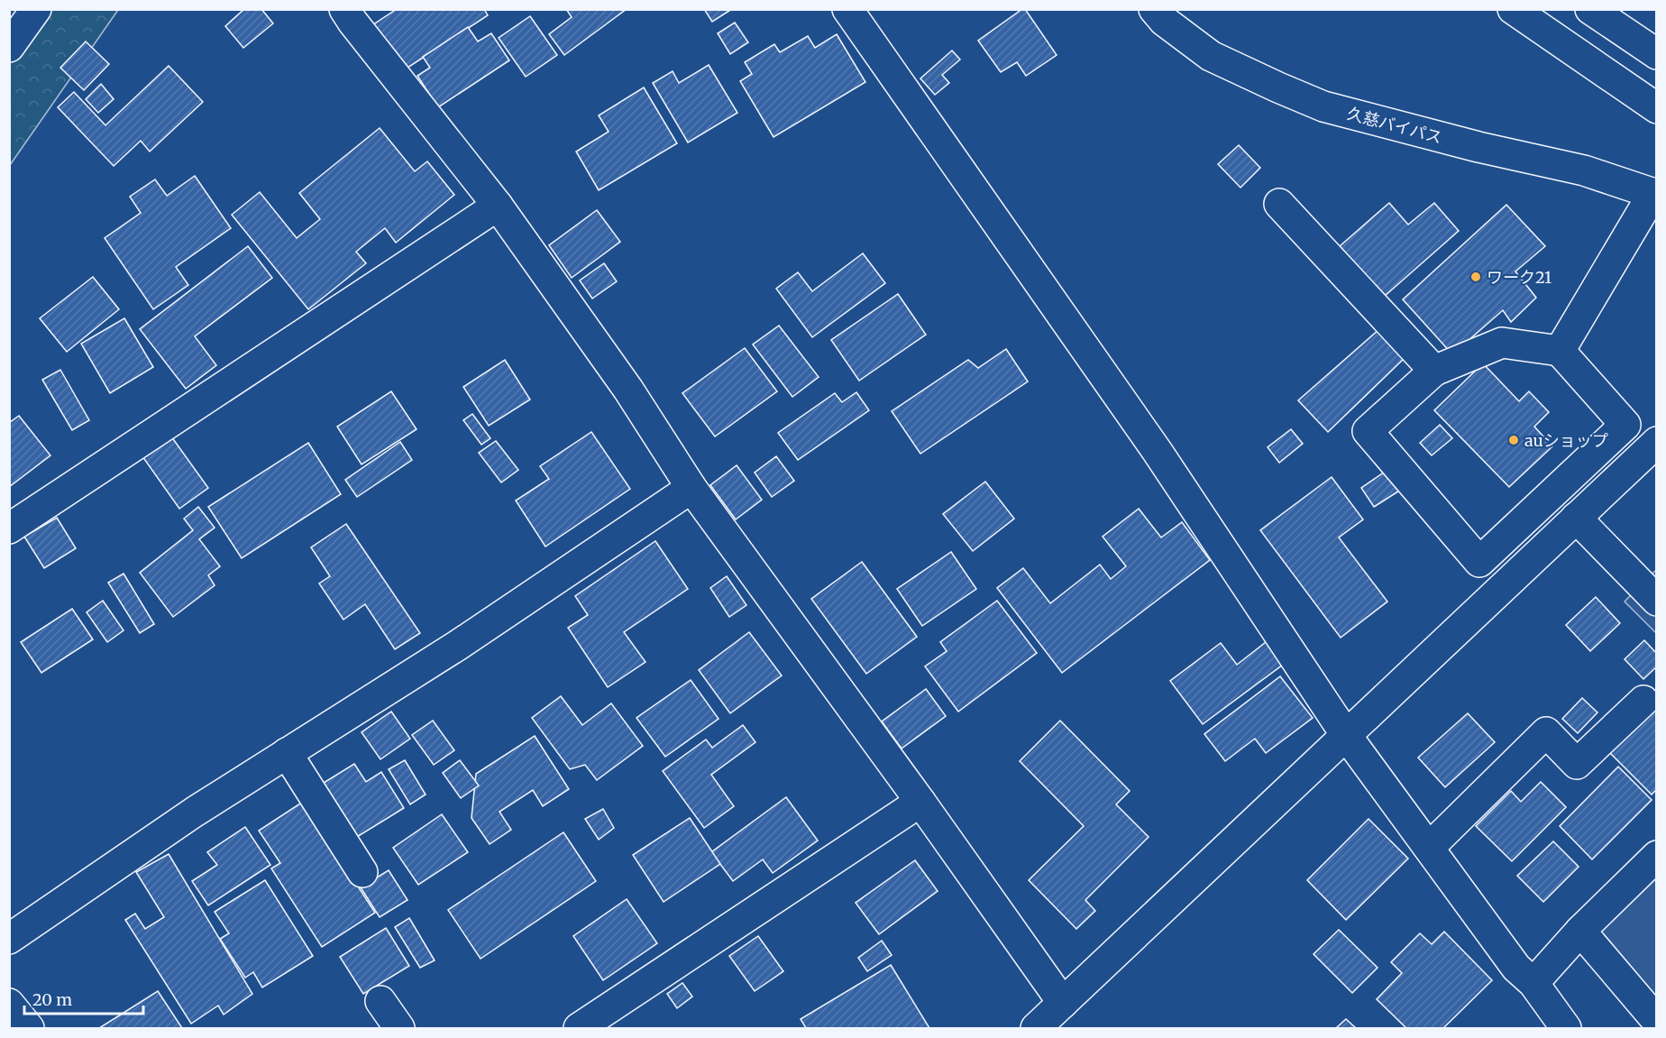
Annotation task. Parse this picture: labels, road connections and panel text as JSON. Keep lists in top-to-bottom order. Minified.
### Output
{"streets":{"main road":["久慈バイパス"]},"places":["ワーク21","auショップ"],"scale_bar":"20 m"}
